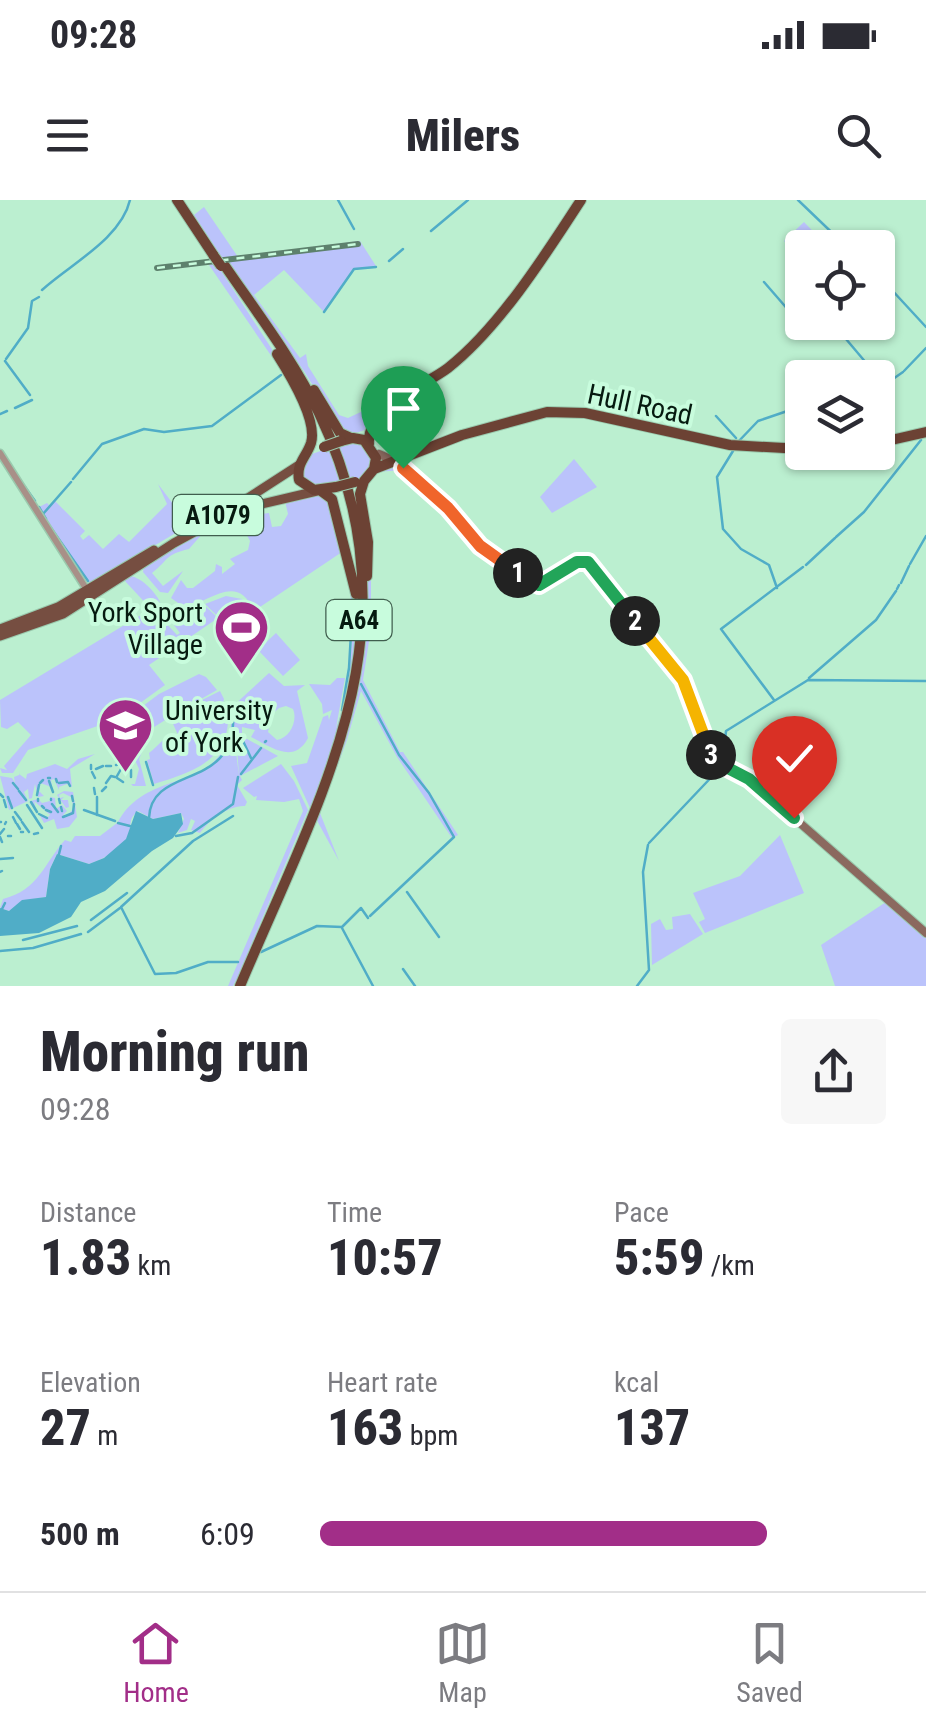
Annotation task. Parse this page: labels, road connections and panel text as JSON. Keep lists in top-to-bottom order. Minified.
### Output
{"streets":{"highway":["Hull Road","A64"],"main road":["A1079"]},"crossings":[["Hull Road","A1079"]],"places":{"sports":["York Sport Village"],"school or university":["University of York"]},"page":{"status":"09:28","header":"Milers","pins":["1","2","3"],"heading":["Morning run","09:28"],"stats":[["Distance","1.83 km"],["Time","10:57"],["Pace","5:59 /km"],["Elevation","27 m"],["Heart rate","163 bpm"],["kcal","137"]],"list":[{"name":"500 m","note":"6:09"}],"tabs":["Home","Map","Saved"]}}
